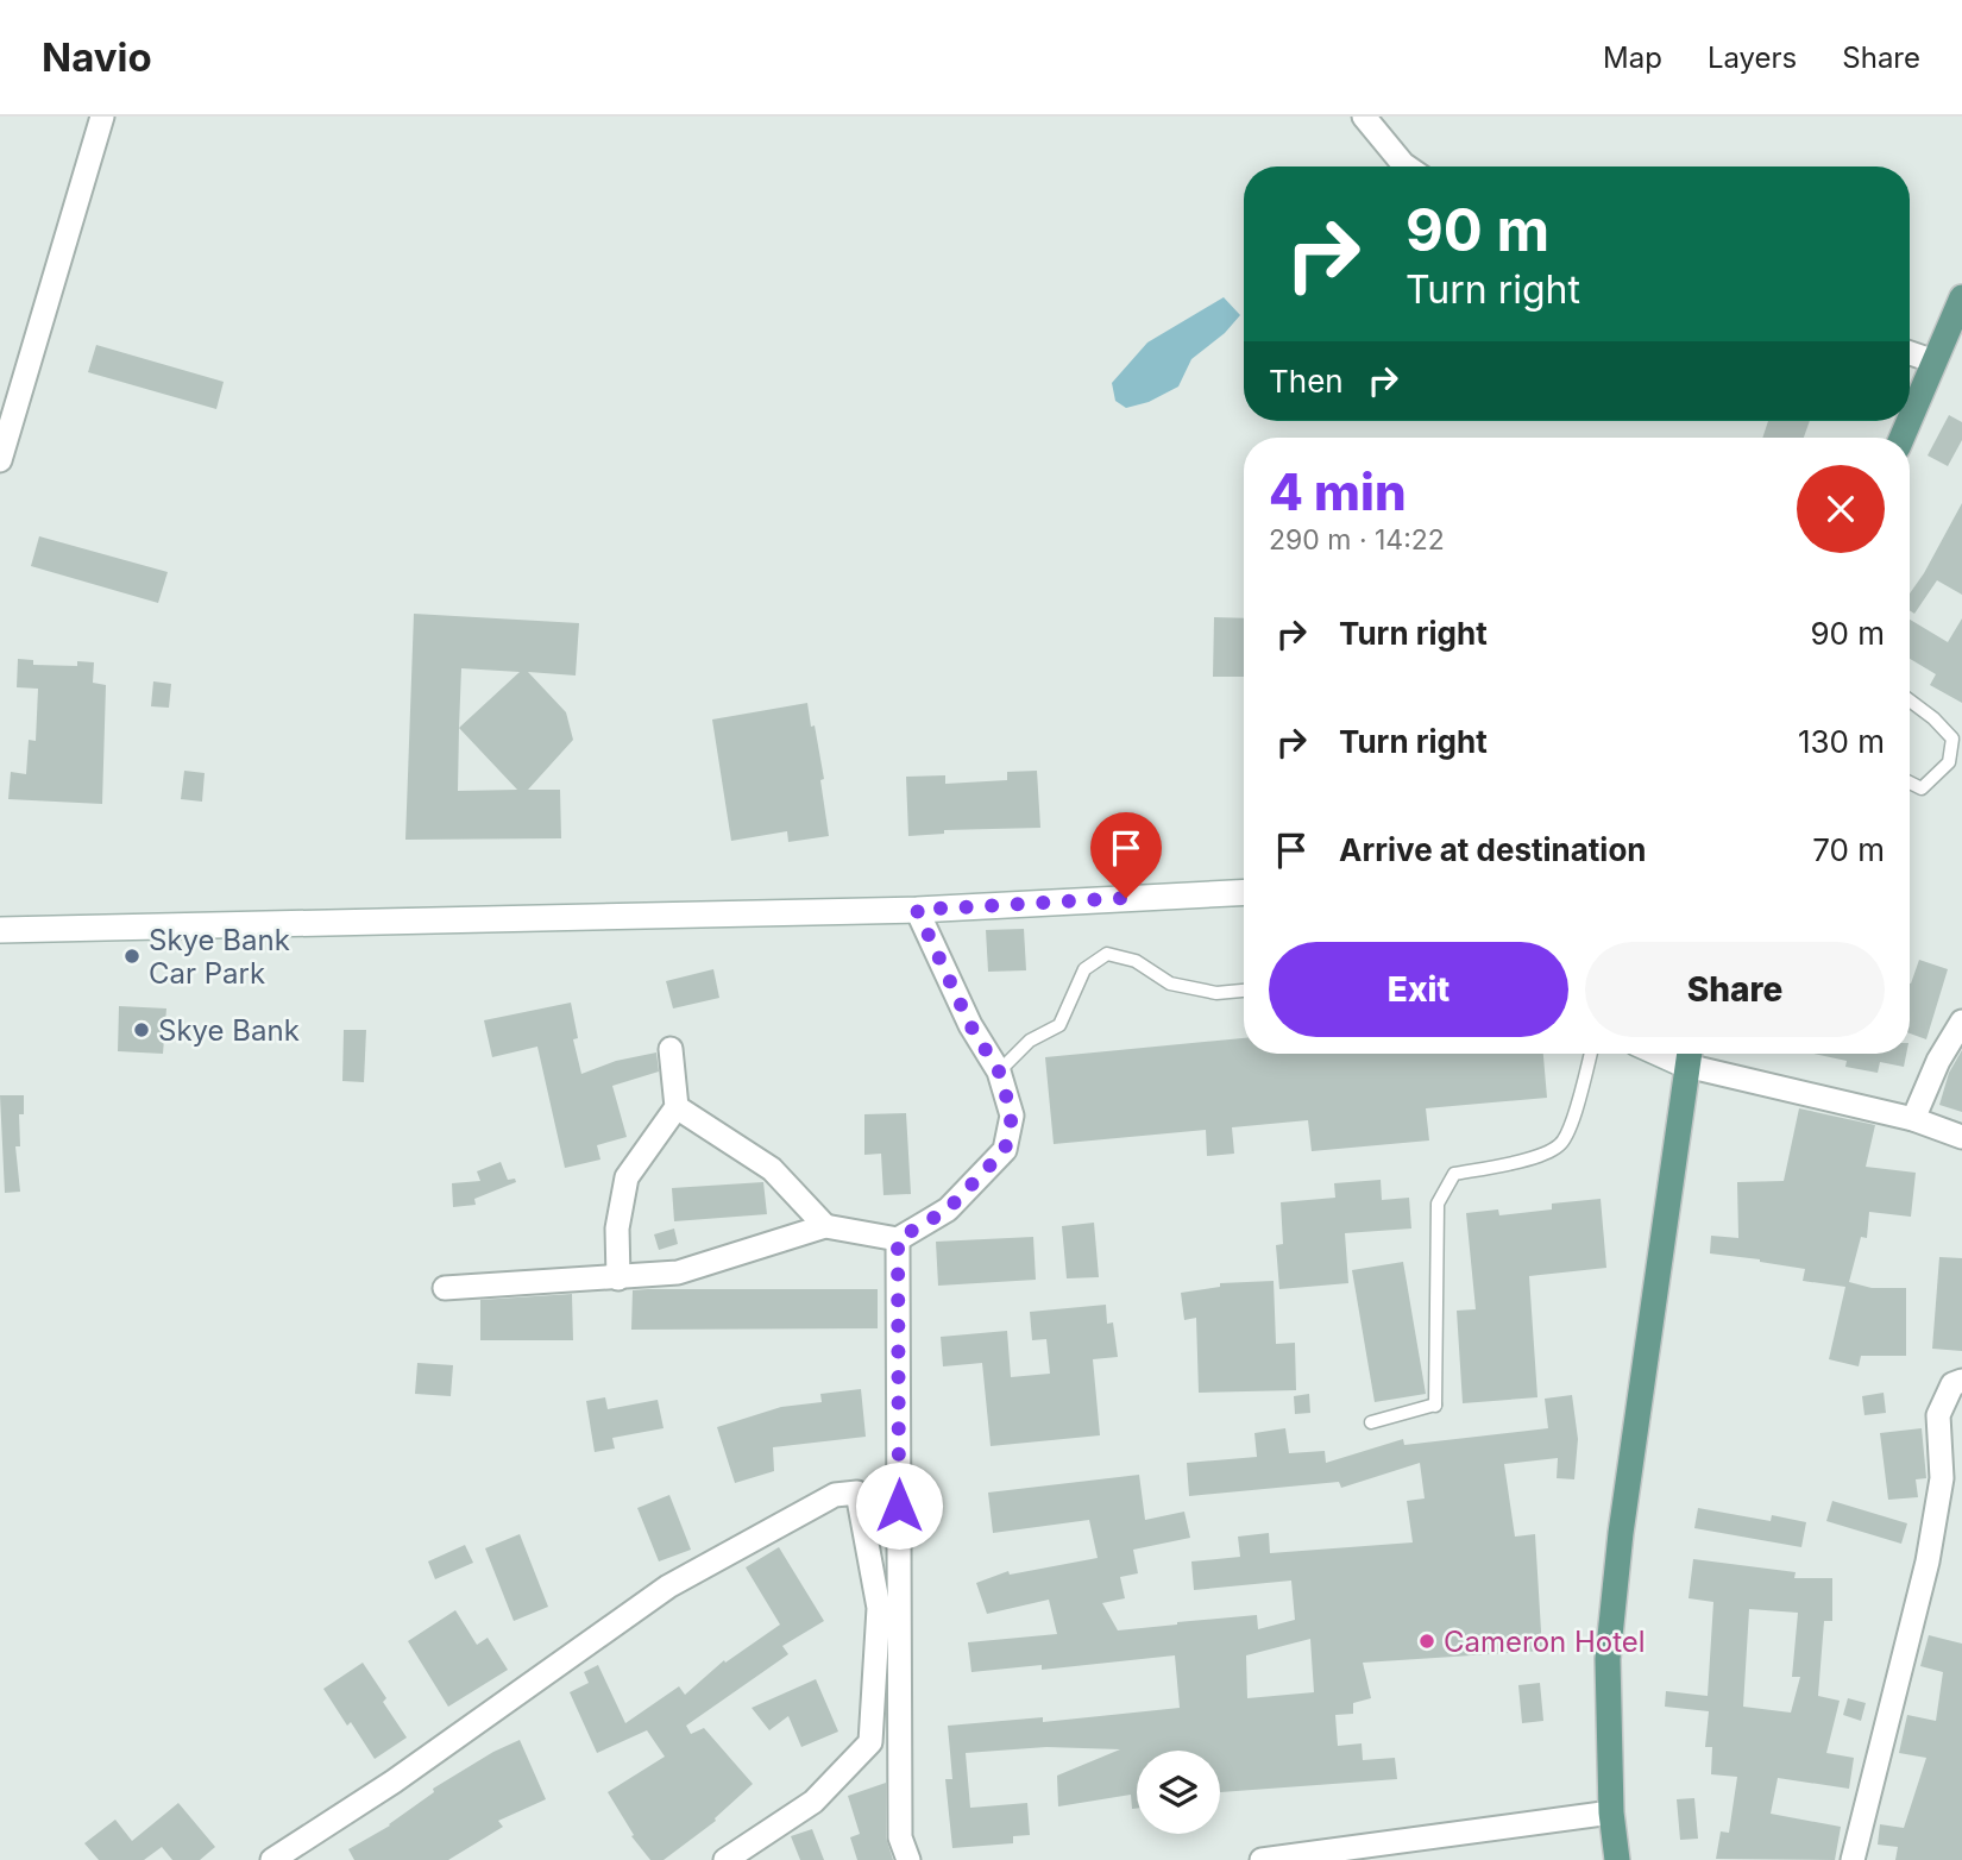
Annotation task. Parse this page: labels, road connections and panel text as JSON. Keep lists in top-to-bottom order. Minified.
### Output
{"places":["Skye Bank Car Park","Skye Bank","Cameron Hotel"],"page":{"header":"Navio","nav":["Map","Layers","Share"],"turn":["90 m","Turn right"],"then":"Then","heading":["4 min","290 m · 14:22"],"list":[{"name":"Turn right","value":"90 m"},{"name":"Turn right","value":"130 m"},{"name":"Arrive at destination","value":"70 m"}],"buttons":["Exit","Share"]}}
